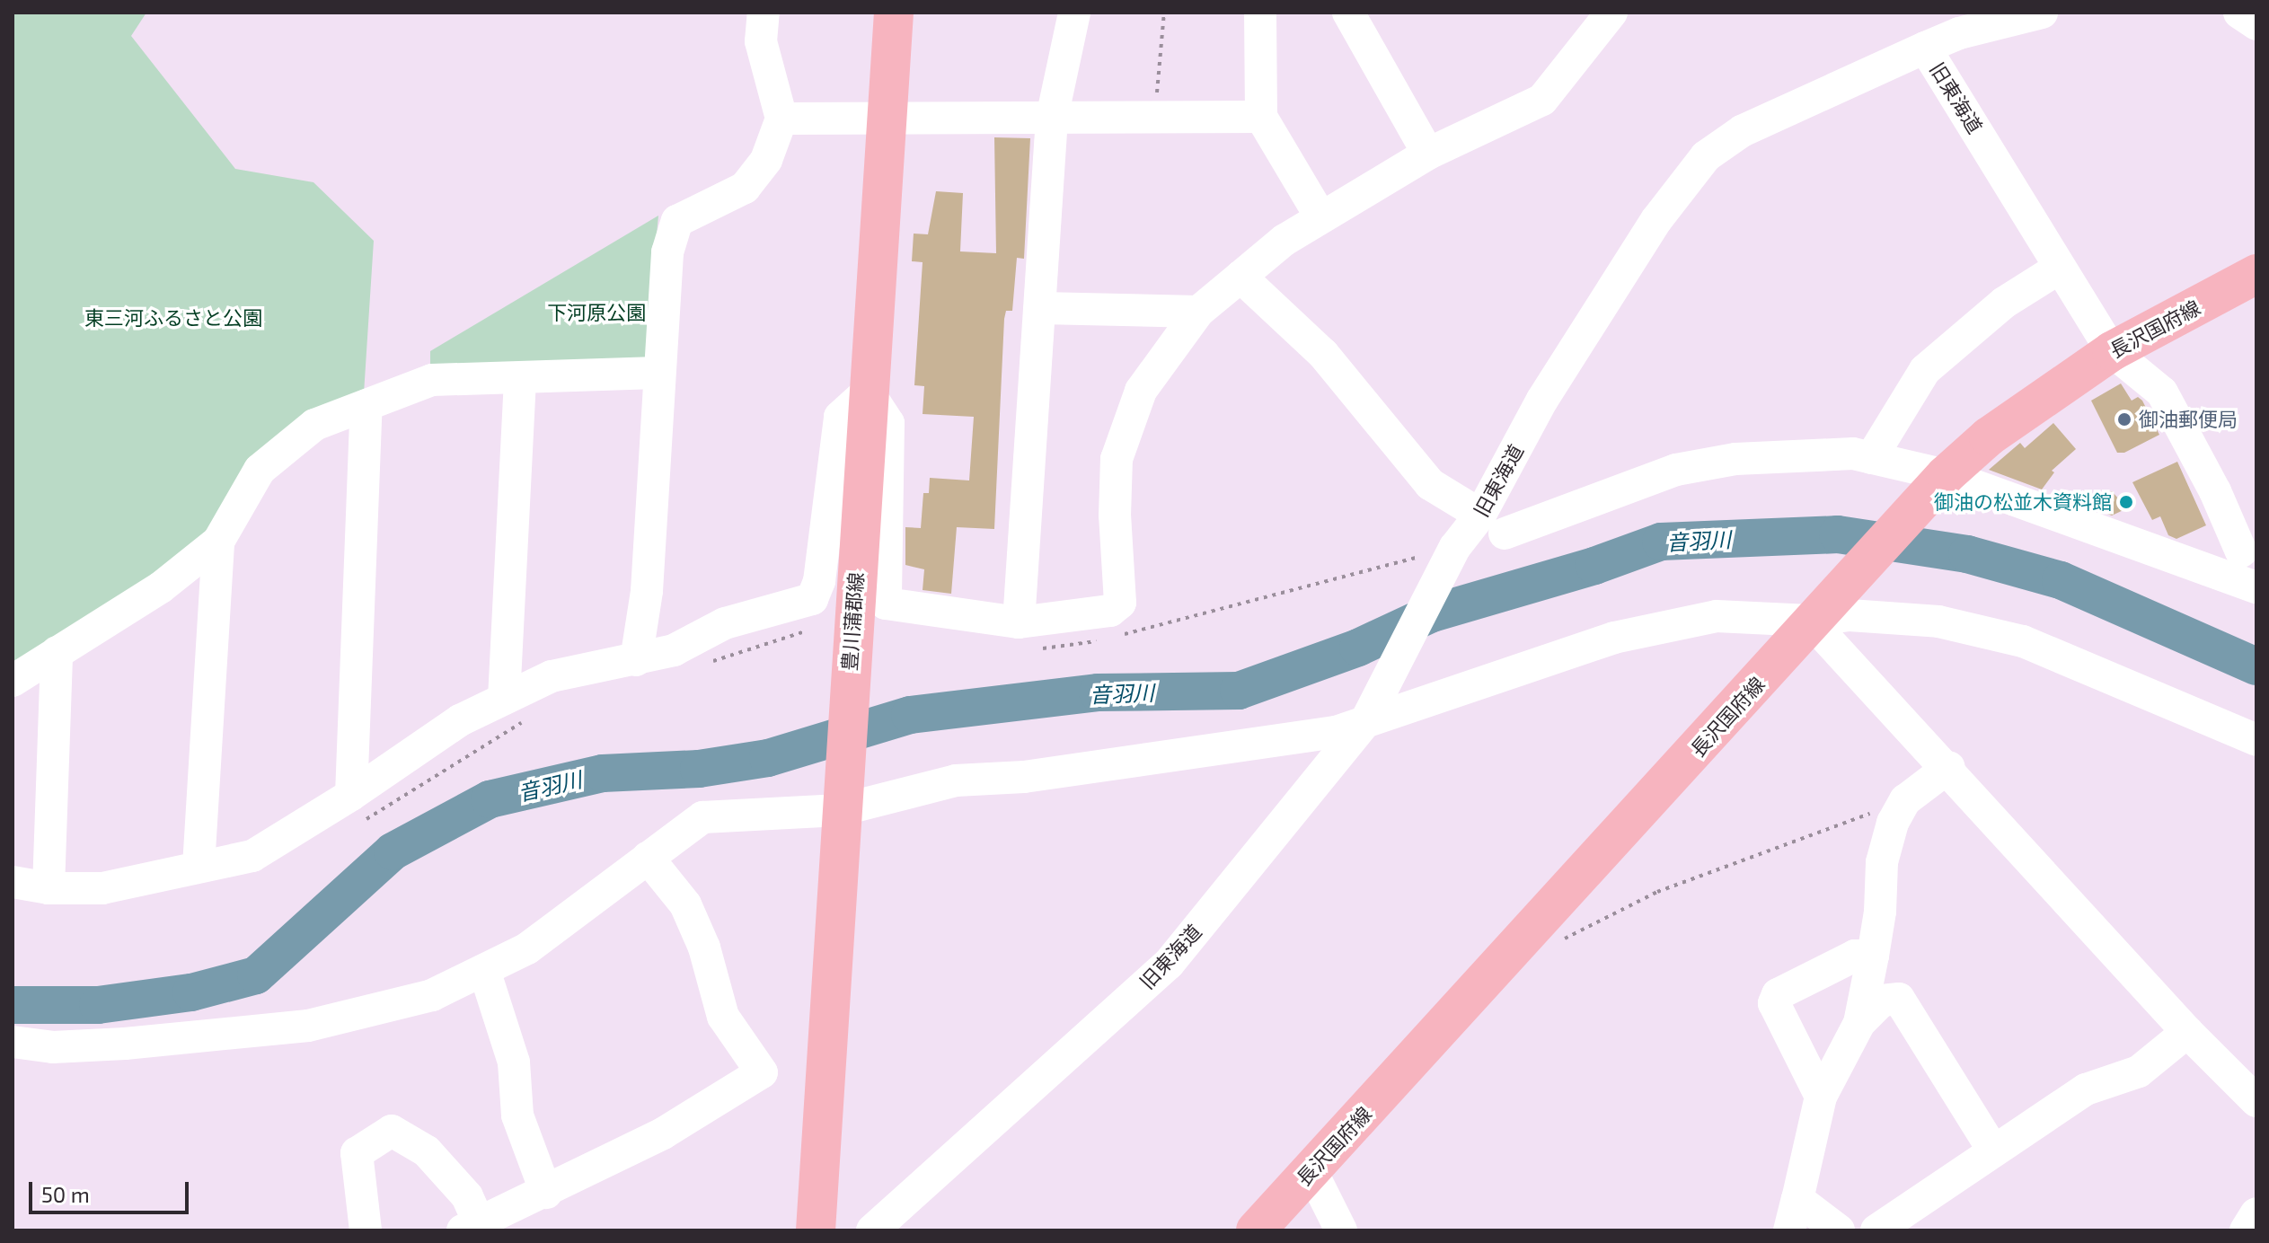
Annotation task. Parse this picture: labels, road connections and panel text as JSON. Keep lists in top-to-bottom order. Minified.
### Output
{"streets":{"main road":["長沢国府線","豊川蒲郡線"],"street":["旧東海道"]},"crossings":[["旧東海道","長沢国府線"]],"water":["音羽川"],"parks":["下河原公園","東三河ふるさと公園"],"places":["御油郵便局","御油の松並木資料館"],"scale_bar":"50 m"}
